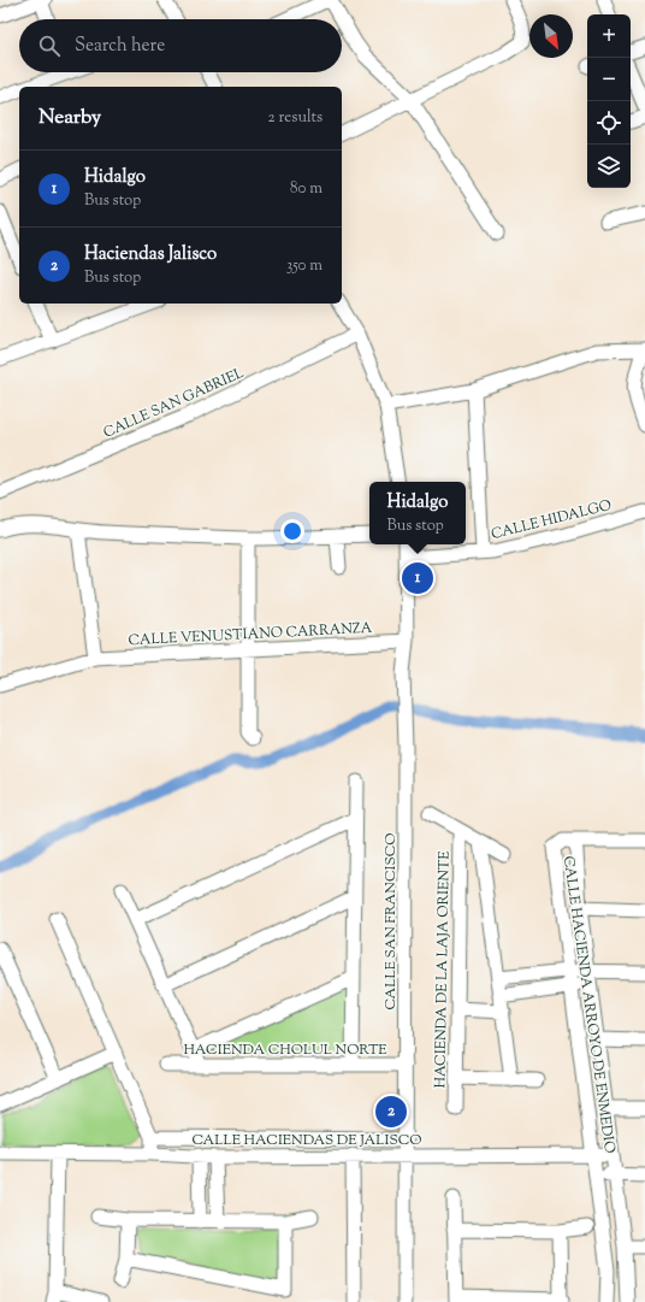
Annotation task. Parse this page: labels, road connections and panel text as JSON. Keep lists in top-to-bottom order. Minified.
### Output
{"streets":{"street":["CALLE SAN GABRIEL","CALLE HIDALGO","CALLE VENUSTIANO CARRANZA","CALLE SAN FRANCISCO","HACIENDA DE LA LAJA ORIENTE","CALLE HACIENDA ARROYO DE ENMEDIO","HACIENDA CHOLUL NORTE","CALLE HACIENDAS DE JALISCO"]},"crossings":[["CALLE HIDALGO","CALLE SAN FRANCISCO"],["CALLE VENUSTIANO CARRANZA","CALLE SAN FRANCISCO"],["CALLE SAN FRANCISCO","HACIENDA CHOLUL NORTE"],["CALLE SAN FRANCISCO","CALLE HACIENDAS DE JALISCO"],["CALLE HACIENDA ARROYO DE ENMEDIO","CALLE HACIENDAS DE JALISCO"]],"north":"bottom right","page":{"map_buttons":["+","−"],"search":"Search here","heading":["Nearby","2 results"],"list":[{"mark":"1","name":"Hidalgo","note":"Bus stop","value":"80 m"},{"mark":"2","name":"Haciendas Jalisco","note":"Bus stop","value":"350 m"}],"popup":["Hidalgo","Bus stop"],"pins":["1","2"]}}
